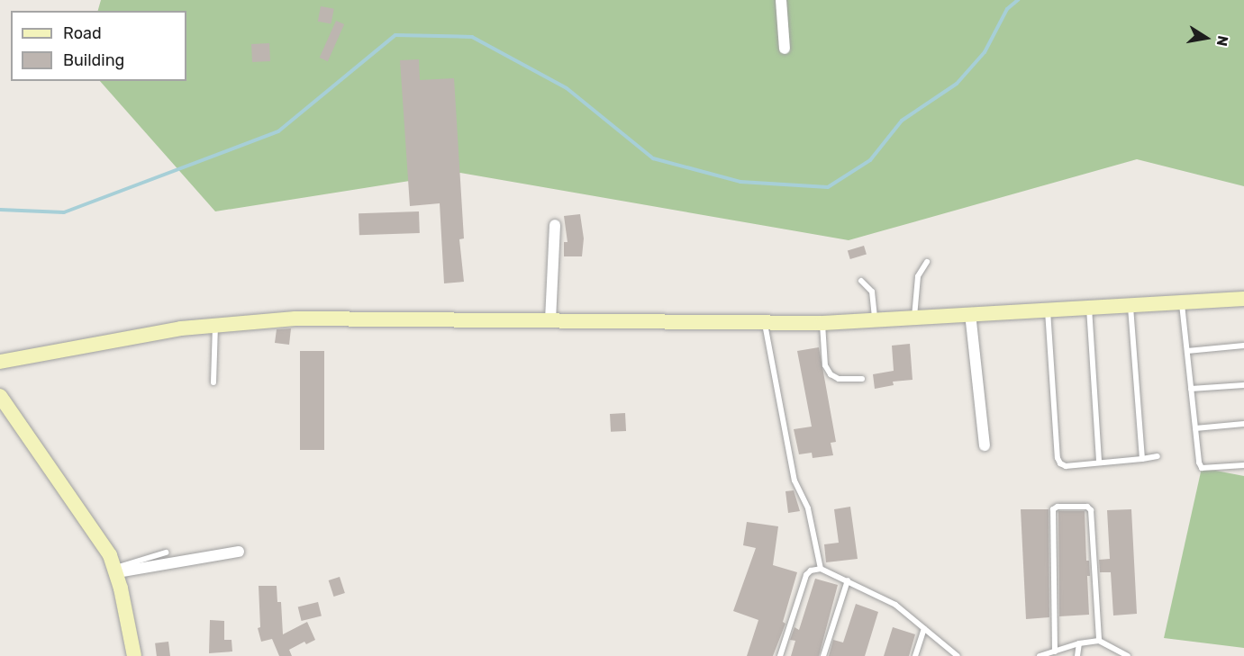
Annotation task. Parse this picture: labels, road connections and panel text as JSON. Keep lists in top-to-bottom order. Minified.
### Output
{"legend":["Road","Building"],"north":"right"}
